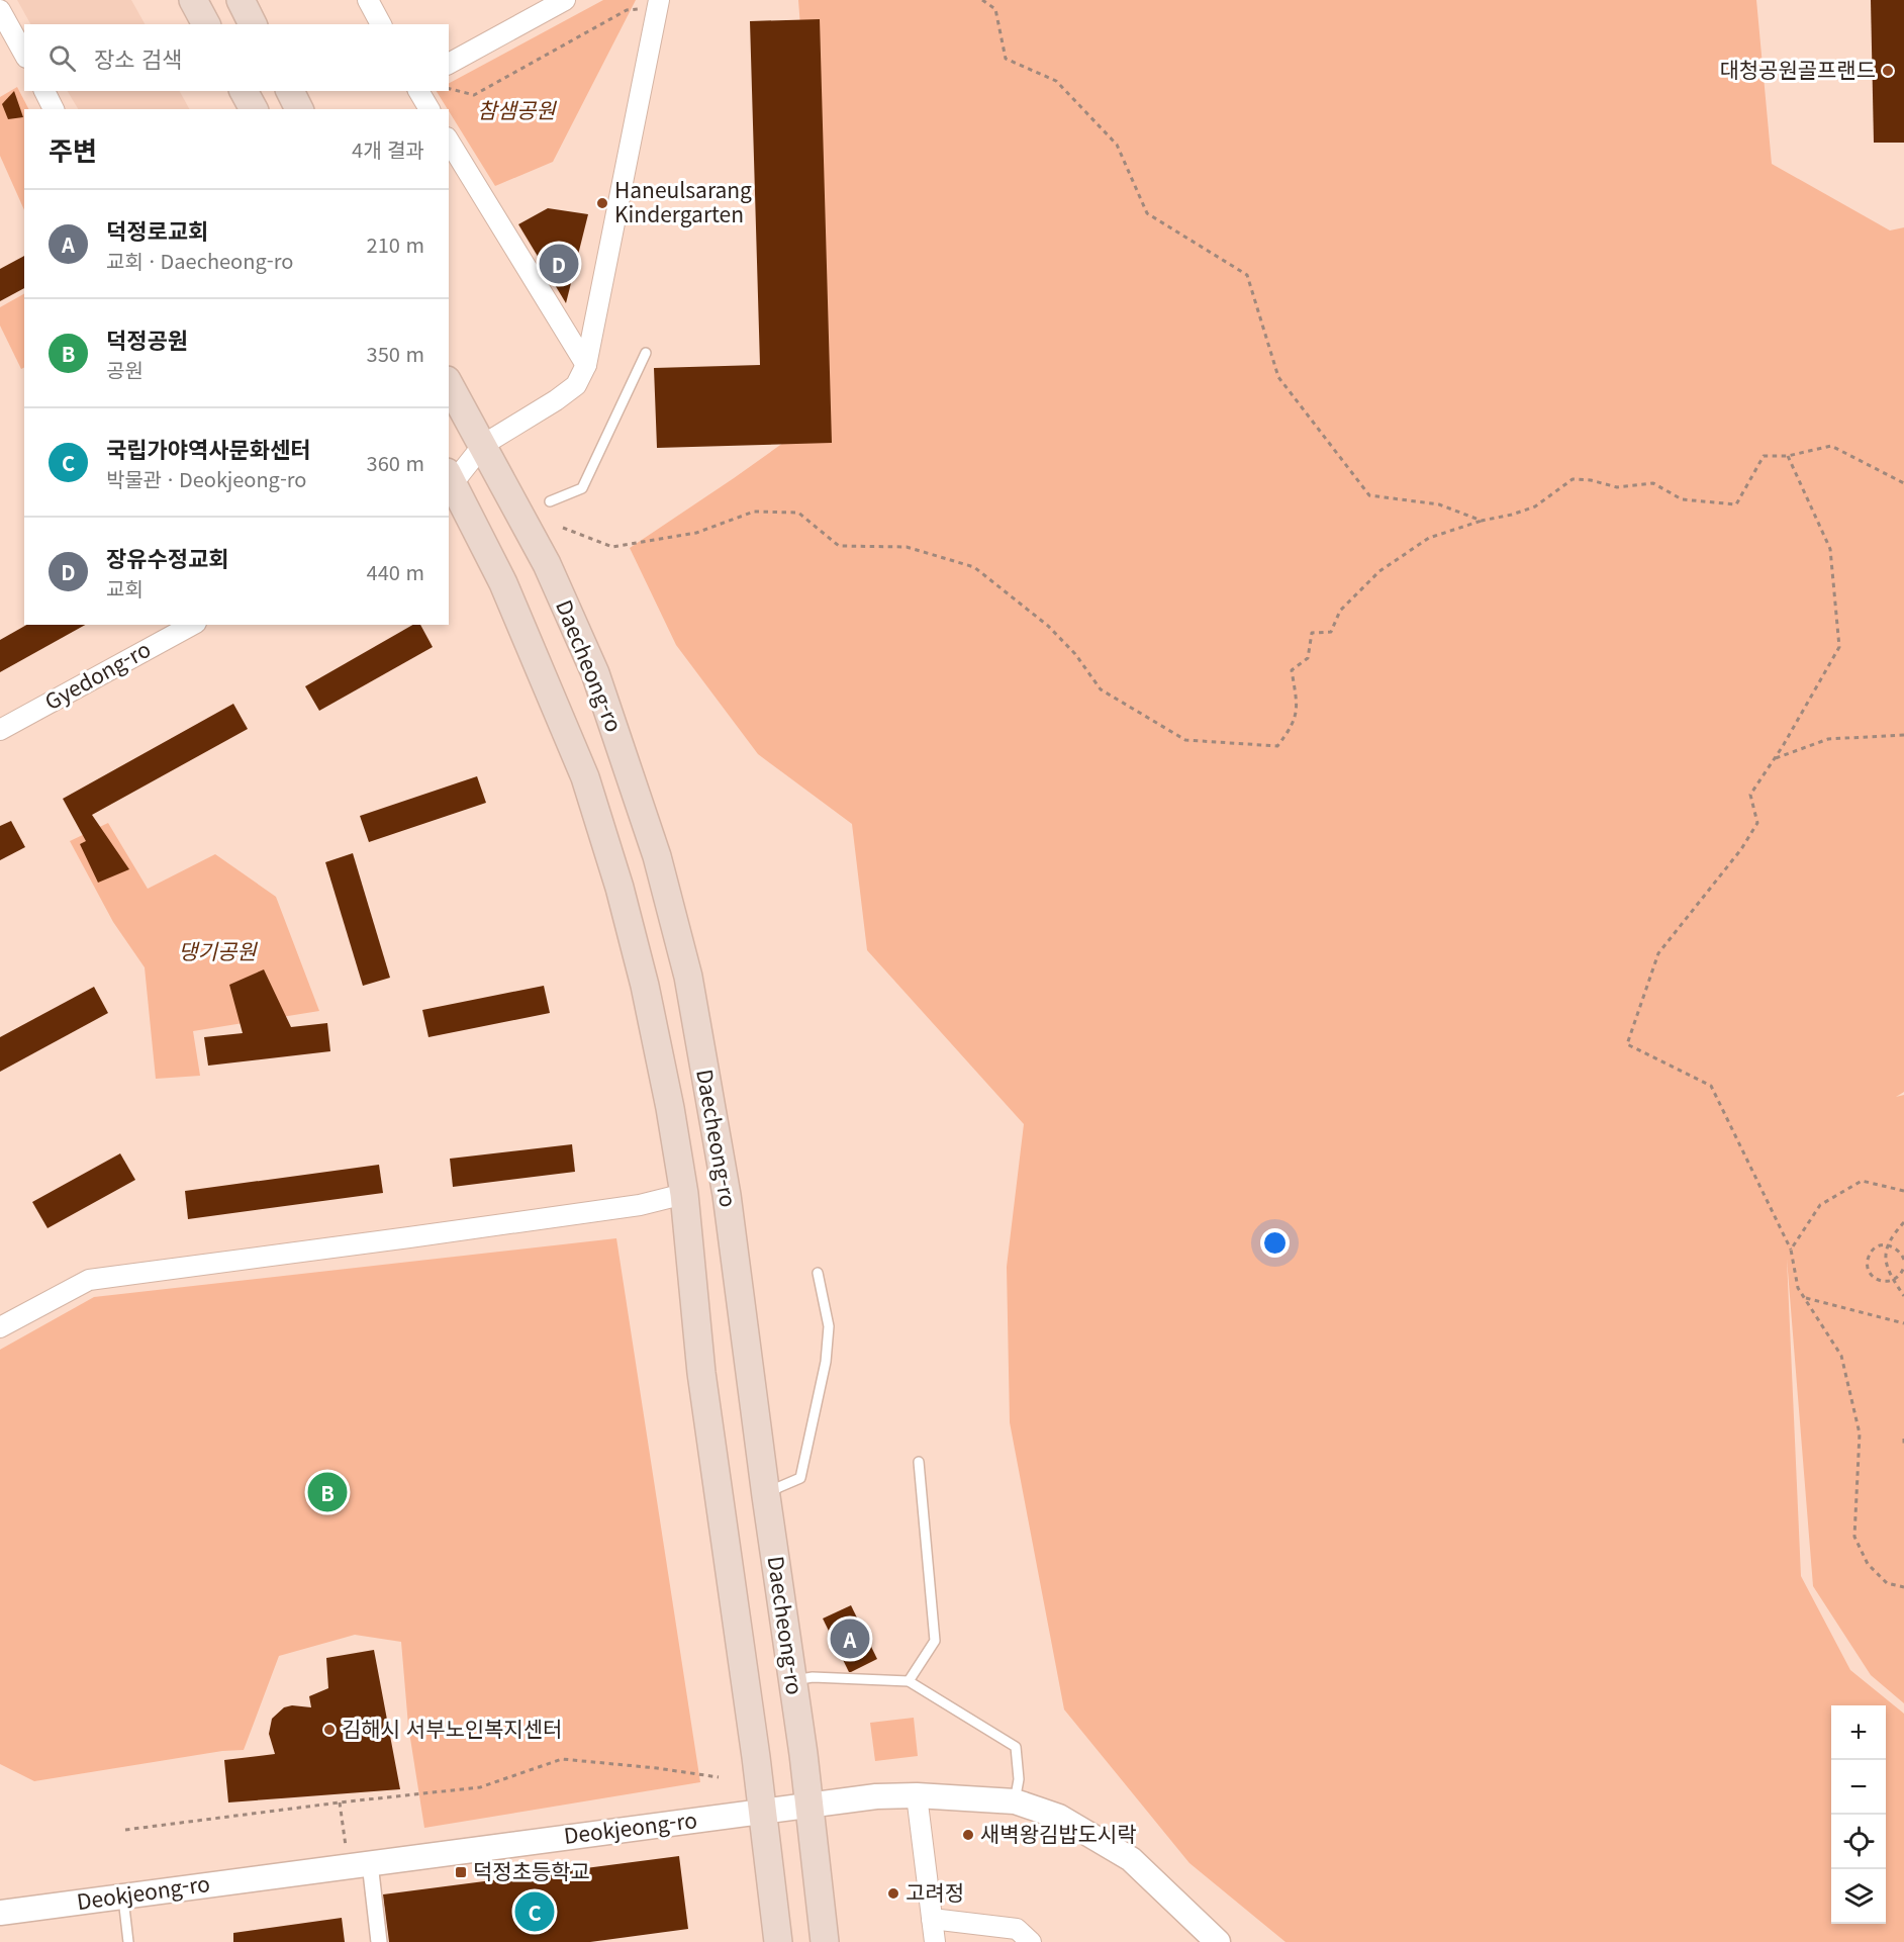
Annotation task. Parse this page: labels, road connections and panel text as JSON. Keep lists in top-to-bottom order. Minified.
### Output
{"streets":{"main road":["Daecheong-ro"],"street":["Gyedong-ro","Deokjeong-ro"]},"crossings":[["Daecheong-ro","Deokjeong-ro"]],"parks":["참샘공원","댕기공원"],"places":{"other":["대청공원골프랜드","Haneulsarang Kindergarten","김해시 서부노인복지센터","새벽왕김밥도시락","고려정"],"transit":["덕정초등학교"]},"page":{"search":"장소 검색","heading":["주변","4개 결과"],"list":[{"mark":"A","name":"덕정로교회","note":"교회 · Daecheong-ro","value":"210 m"},{"mark":"B","name":"덕정공원","note":"공원","value":"350 m"},{"mark":"C","name":"국립가야역사문화센터","note":"박물관 · Deokjeong-ro","value":"360 m"},{"mark":"D","name":"장유수정교회","note":"교회","value":"440 m"}],"pins":["D","B","A","C"],"map_buttons":["+","−"]}}
